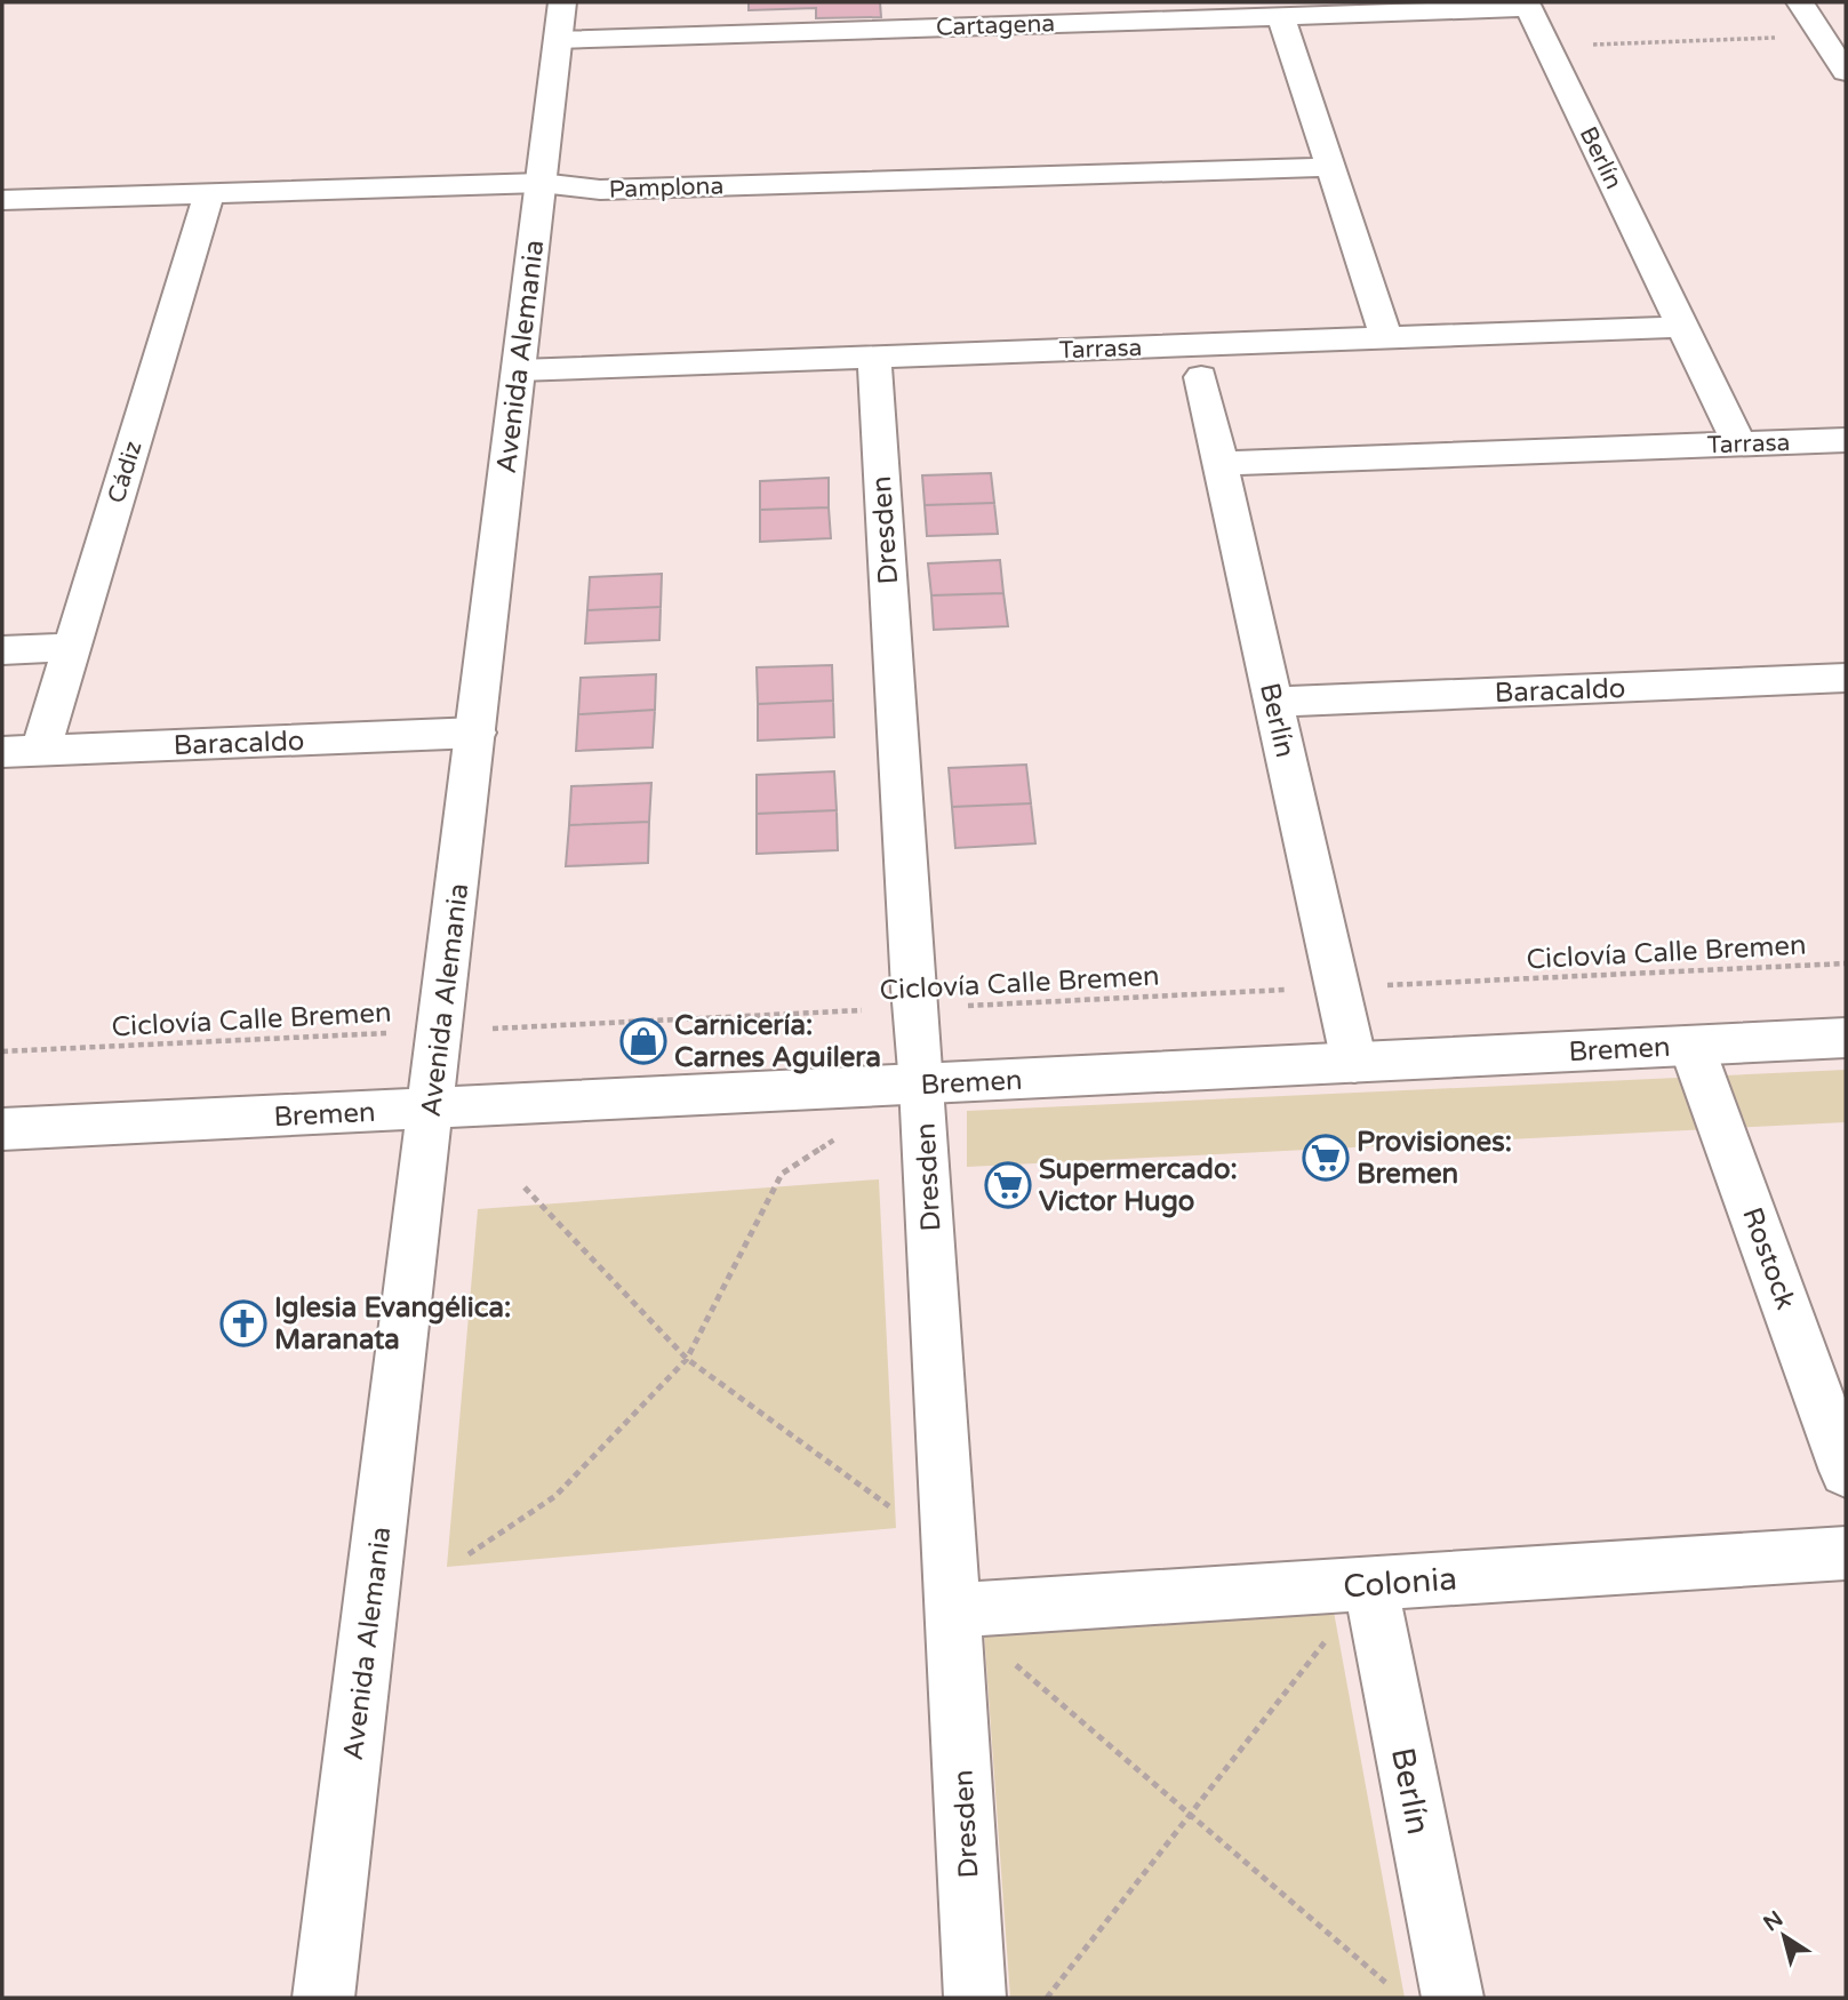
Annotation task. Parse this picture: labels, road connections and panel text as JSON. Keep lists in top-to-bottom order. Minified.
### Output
{"streets":{"street":["Cartagena","Berlín","Pamplona","Tarrasa","Avenida Alemania","Cádiz","Dresden","Baracaldo","Bremen","Rostock","Colonia"],"path":["Ciclovía Calle Bremen"]},"crossings":[["Cartagena","Berlín"],["Cartagena","Avenida Alemania"],["Berlín","Tarrasa"],["Berlín","Baracaldo"],["Berlín","Ciclovía Calle Bremen"],["Berlín","Bremen"],["Berlín","Colonia"],["Pamplona","Avenida Alemania"],["Pamplona","Cádiz"],["Tarrasa","Avenida Alemania"],["Tarrasa","Dresden"],["Avenida Alemania","Baracaldo"],["Avenida Alemania","Ciclovía Calle Bremen"],["Avenida Alemania","Bremen"],["Cádiz","Baracaldo"],["Dresden","Ciclovía Calle Bremen"],["Dresden","Bremen"],["Dresden","Colonia"],["Bremen","Rostock"]],"places":{"shop":["Carnicería: Carnes Aguilera"],"supermarket":["Provisiones: Bremen","Supermercado: Victor Hugo"],"church":["Iglesia Evangélica: Maranata"]},"north":"top left"}
